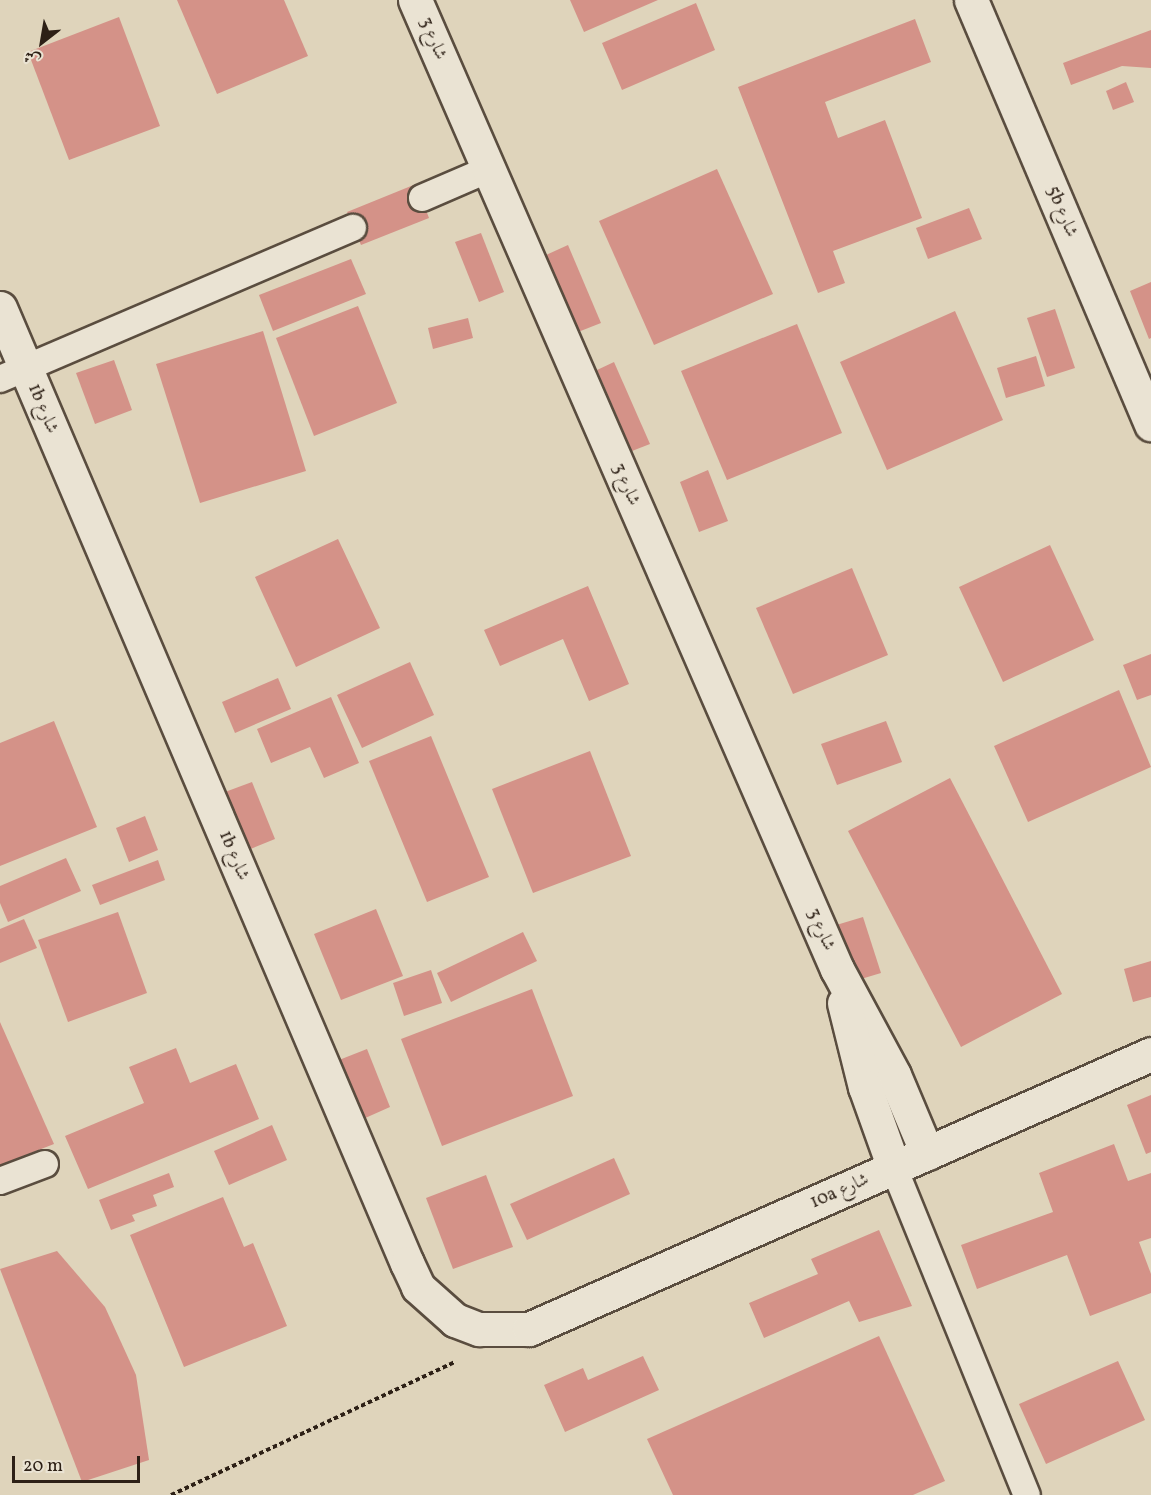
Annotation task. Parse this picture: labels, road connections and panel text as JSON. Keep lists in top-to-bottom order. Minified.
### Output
{"streets":{"street":["شارع 3","5b شارع","1b شارع","10a شارع"]},"crossings":[["شارع 3","10a شارع"],["1b شارع","10a شارع"]],"scale_bar":"20 m","north":"bottom left"}
